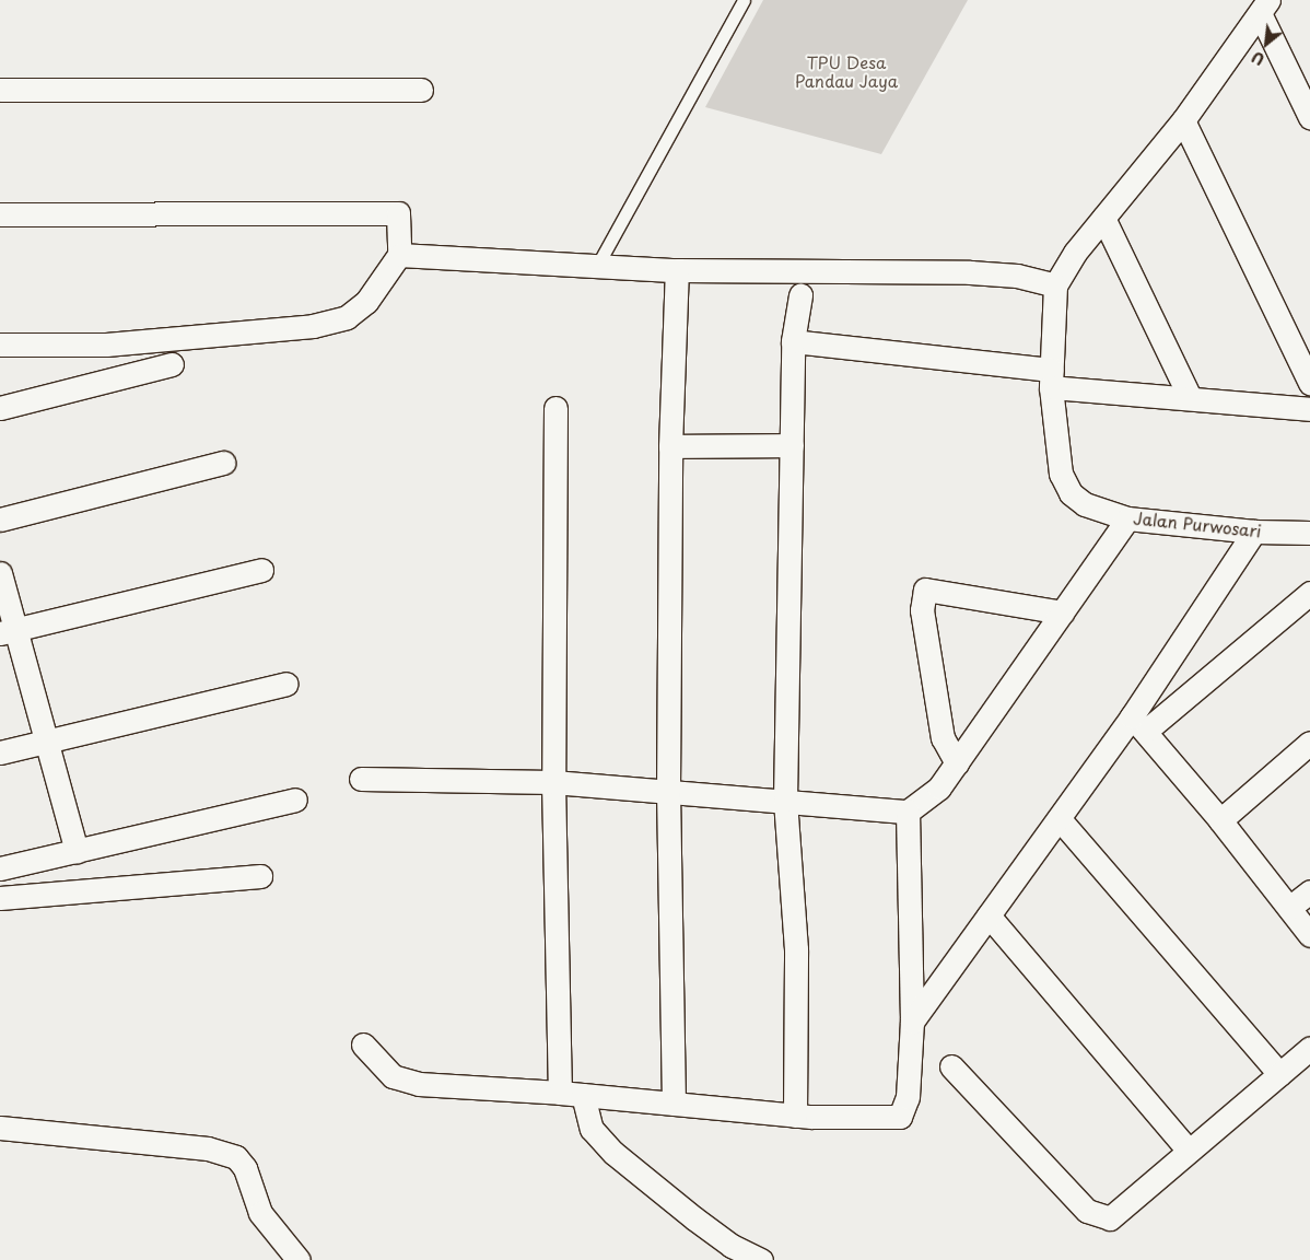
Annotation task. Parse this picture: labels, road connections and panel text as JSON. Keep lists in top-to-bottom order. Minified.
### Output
{"streets":{"street":["Jalan Purwosari"]},"parks":["TPU Desa Pandau Jaya"],"north":"bottom left"}
